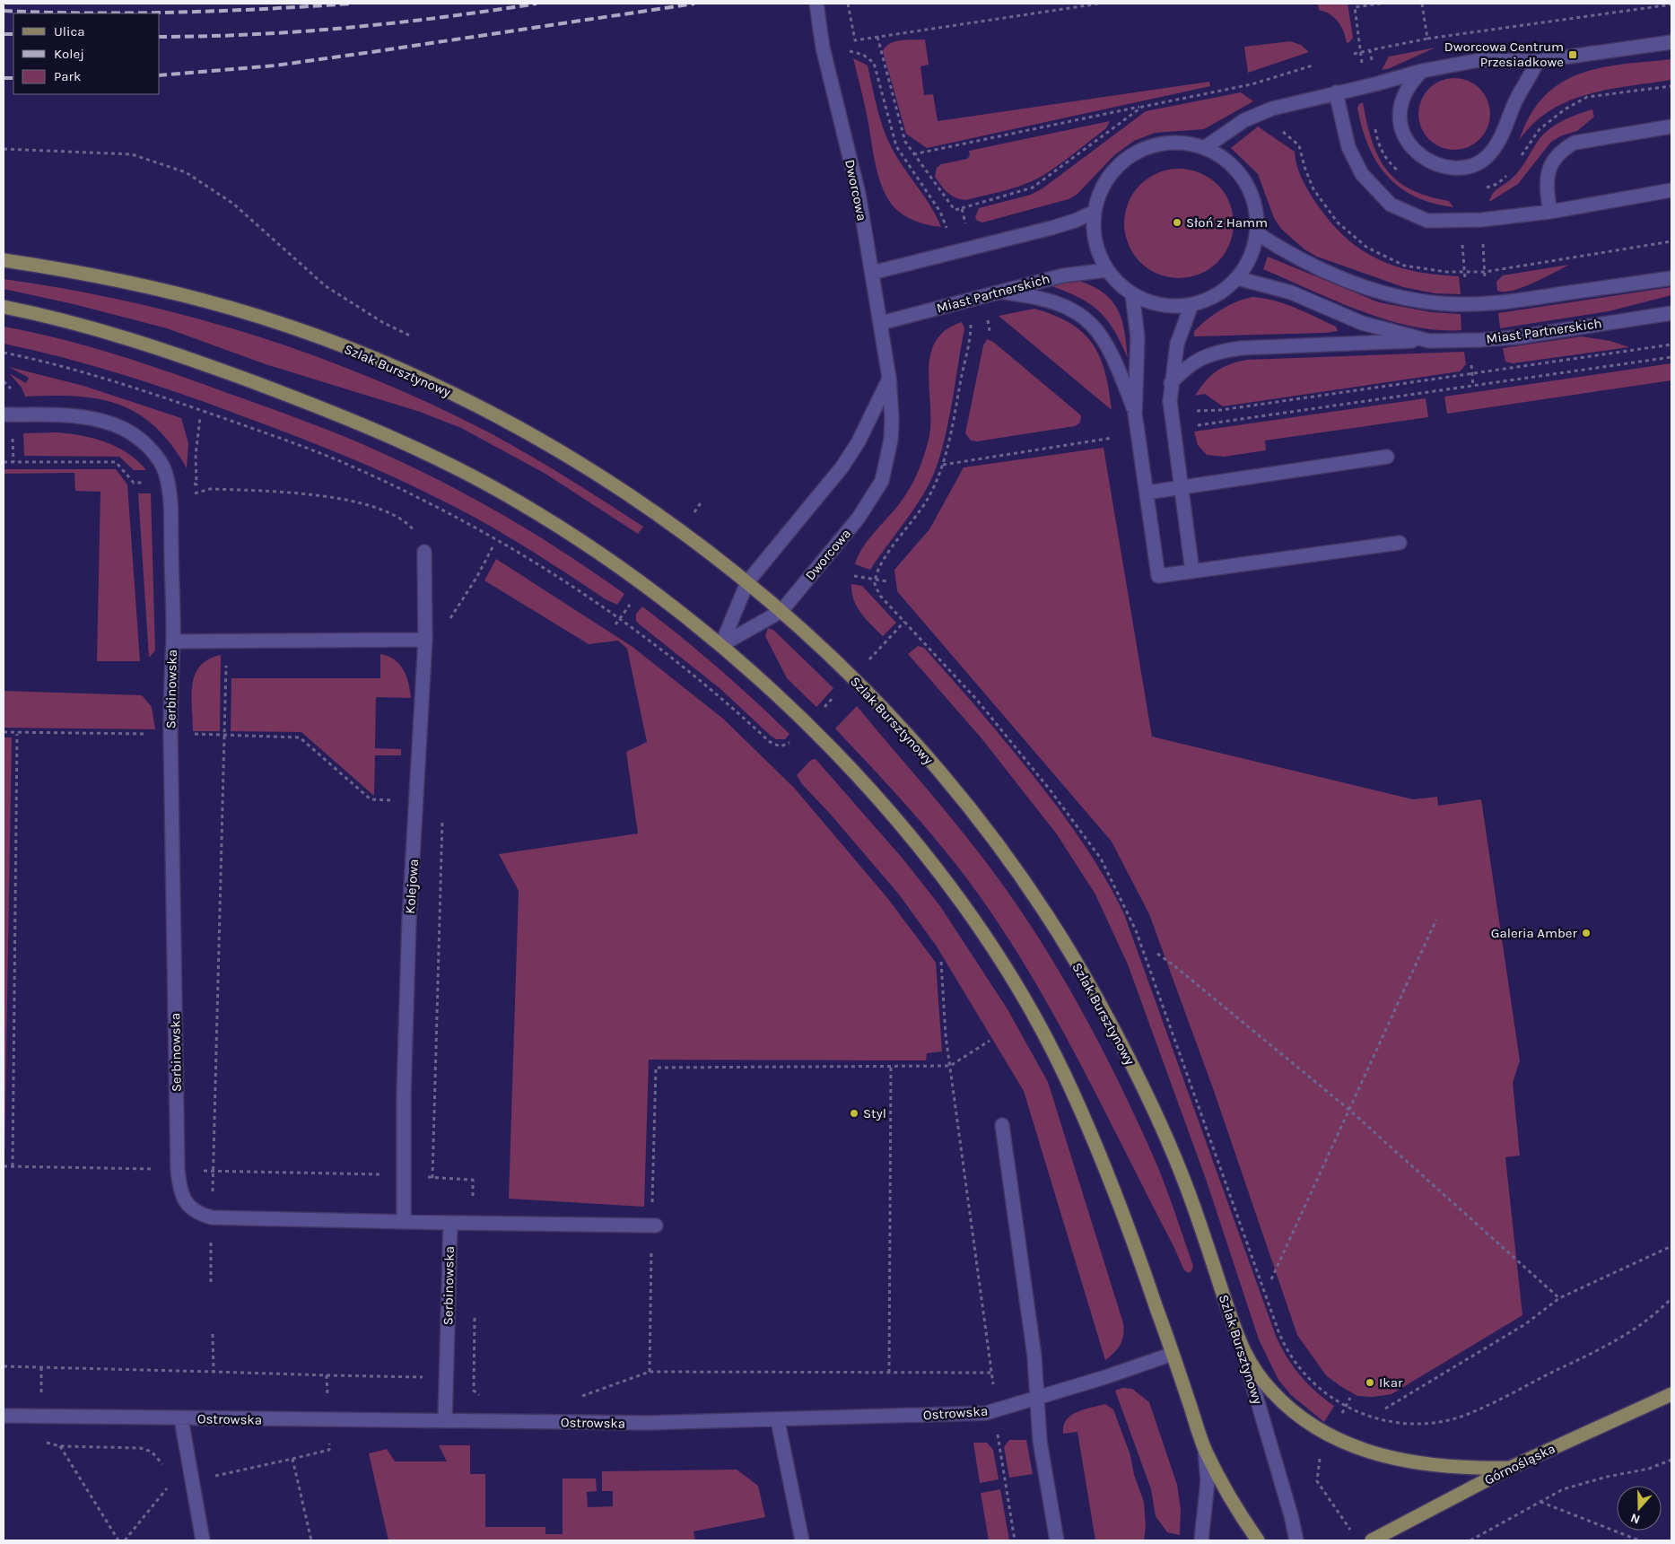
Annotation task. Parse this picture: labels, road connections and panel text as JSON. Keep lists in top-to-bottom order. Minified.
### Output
{"streets":{"main road":["Szlak Bursztynowy","Górnośląska"],"street":["Dworcowa","Miast Partnerskich","Serbinowska","Kolejowa","Ostrowska"]},"crossings":[["Dworcowa","Miast Partnerskich"],["Dworcowa","Szlak Bursztynowy"],["Serbinowska","Kolejowa"],["Serbinowska","Ostrowska"]],"places":{"transit":["Dworcowa Centrum Przesiadkowe"],"other":["Słoń z Hamm","Galeria Amber","Styl","Ikar"]},"legend":["Ulica","Kolej","Park"],"north":"bottom"}
